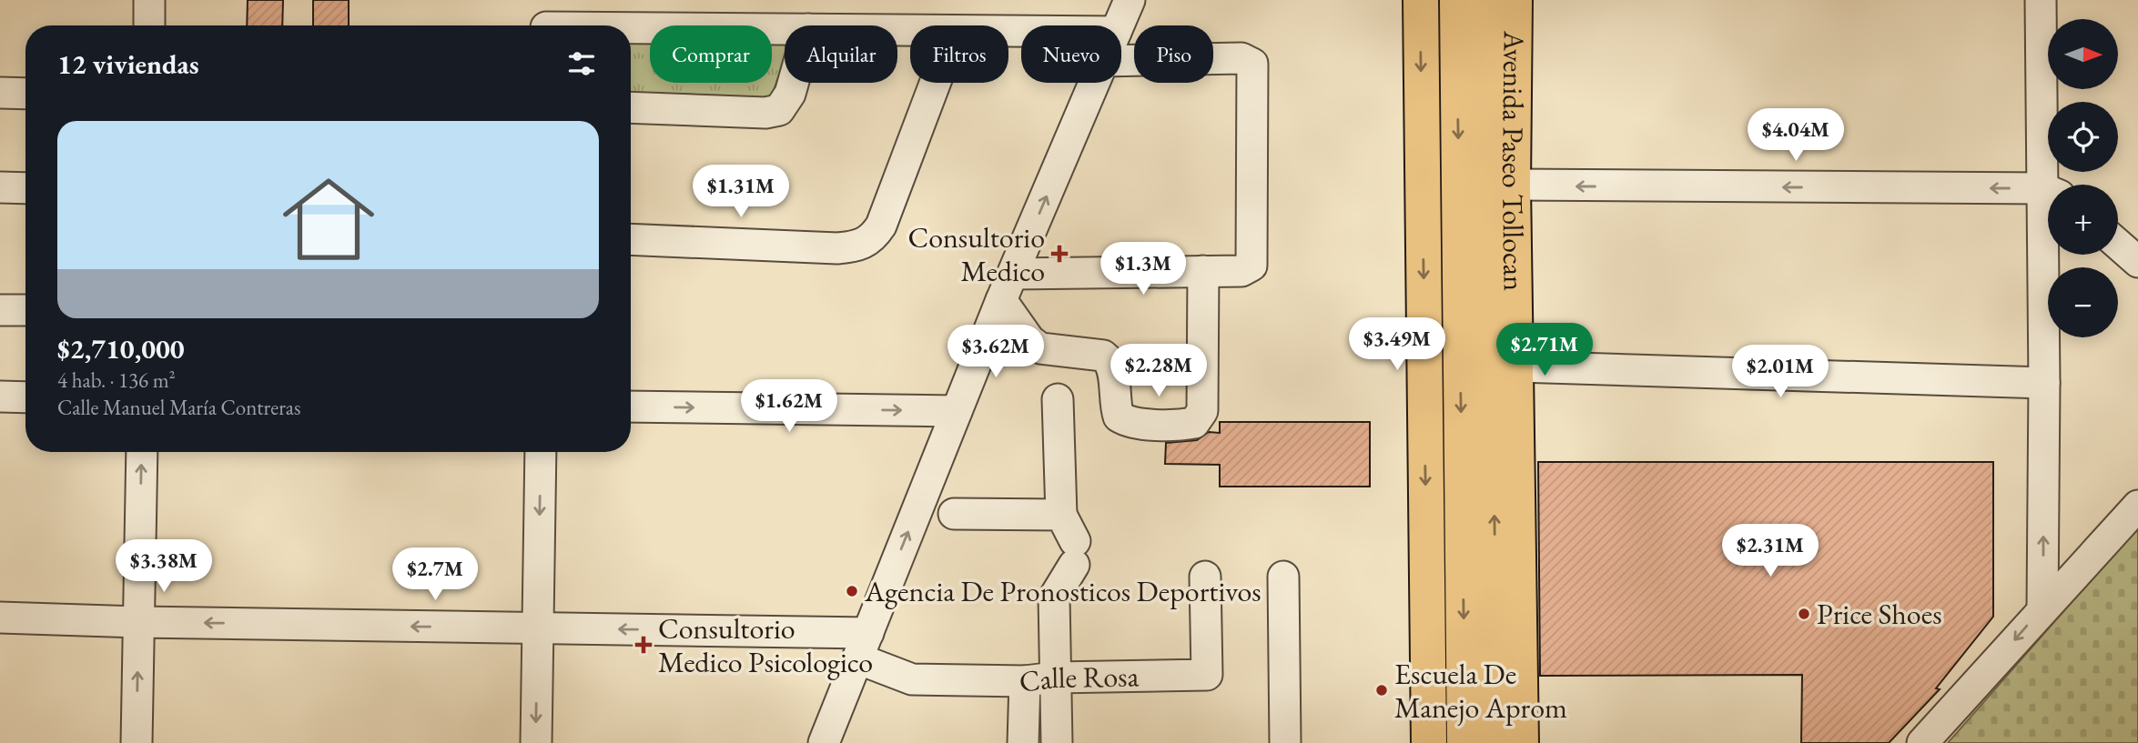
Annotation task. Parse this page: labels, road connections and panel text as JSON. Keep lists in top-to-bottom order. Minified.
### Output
{"streets":{"main road":["Avenida Paseo Tollocan"],"street":["Calle Rosa"]},"places":{"health":["Consultorio Medico","Consultorio Medico Psicologico"],"other":["Agencia De Pronosticos Deportivos","Price Shoes","Escuela De Manejo Aprom"]},"north":"right","page":{"map_buttons":["+","−"],"chip":["Comprar","Alquilar","Filtros","Nuevo","Piso"],"heading":"12 viviendas","list":[{"name":"$2,710,000","note":"4 hab. · 136 m² · Calle Manuel María Contreras"}],"price":["$4.04M","$1.31M","$1.3M","$3.49M","$2.71M","$3.62M","$2.28M","$2.01M","$1.62M","$2.31M","$3.38M","$2.7M"]}}
